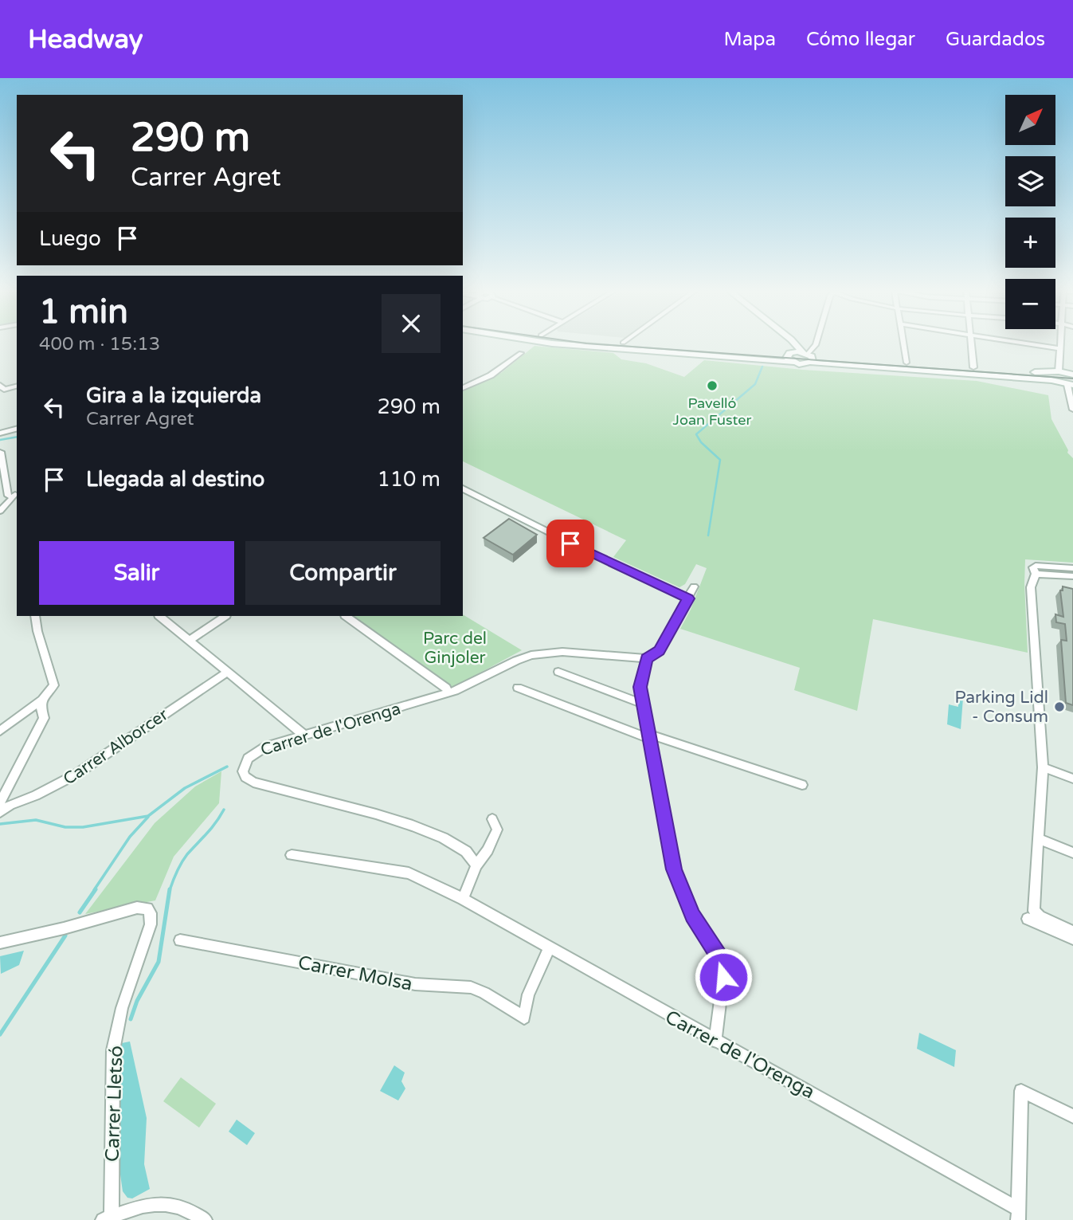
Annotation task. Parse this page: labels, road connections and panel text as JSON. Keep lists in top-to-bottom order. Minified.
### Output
{"streets":{"street":["Carrer de l'Orenga","Carrer Alborcer","Carrer Molsa","Carrer Lletsó"]},"crossings":[["Carrer de l'Orenga","Carrer Molsa"]],"parks":["Parc del Ginjoler"],"places":["Pavelló Joan Fuster","Parking Lidl - Consum"],"north":"top right","page":{"header":"Headway","nav":["Mapa","Cómo llegar","Guardados"],"map_buttons":["+","−"],"turn":["290 m","Carrer Agret"],"then":"Luego","heading":["1 min","400 m · 15:13"],"list":[{"name":"Gira a la izquierda","note":"Carrer Agret","value":"290 m"},{"name":"Llegada al destino","value":"110 m"}],"buttons":["Salir","Compartir"]}}
